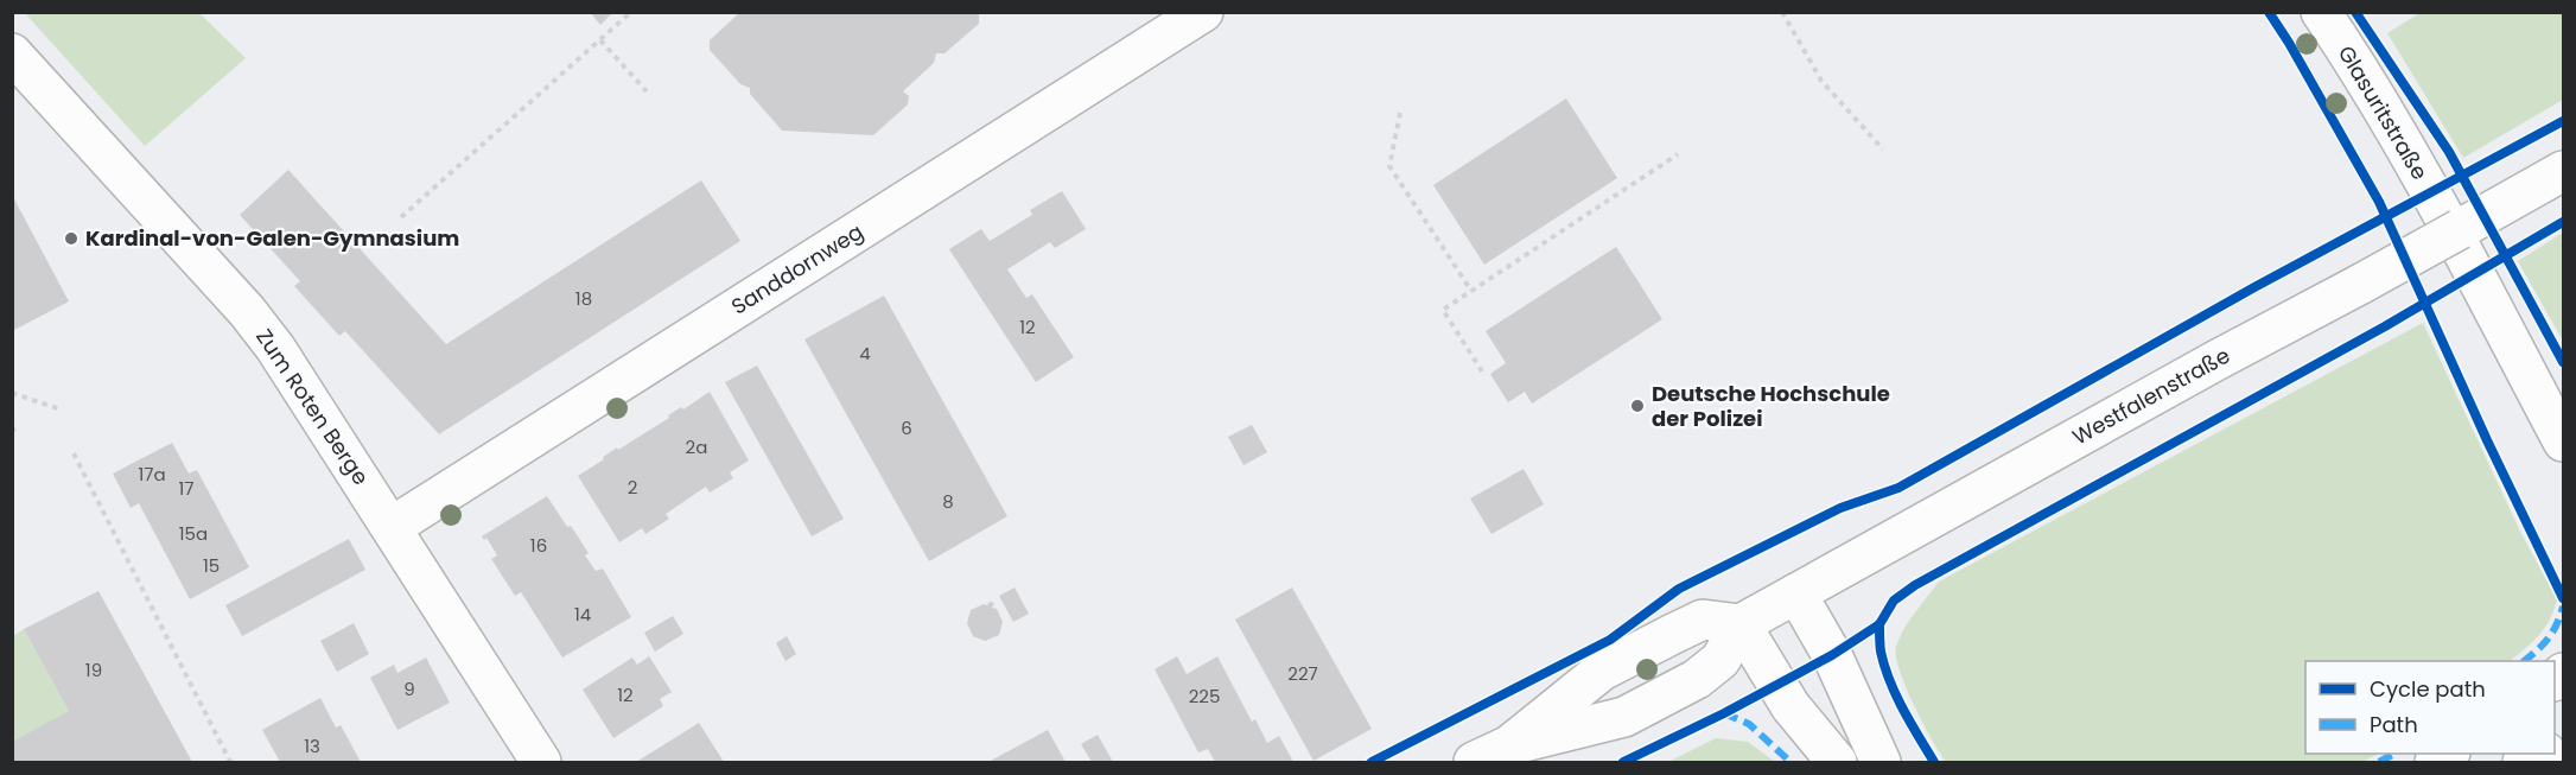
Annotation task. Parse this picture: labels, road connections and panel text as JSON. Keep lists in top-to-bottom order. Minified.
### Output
{"streets":{"main road":["Glasuritstraße","Sanddornweg","Westfalenstraße","Zum Roten Berge"]},"crossings":[["Sanddornweg","Zum Roten Berge"]],"places":["Kardinal-von-Galen-Gymnasium","Deutsche Hochschule der Polizei"],"house_numbers":["18","12","4","6","2a","17a","2","17","8","15a","16","15","14","19","227","9","12","225","13"],"legend":["Cycle path","Path"]}
